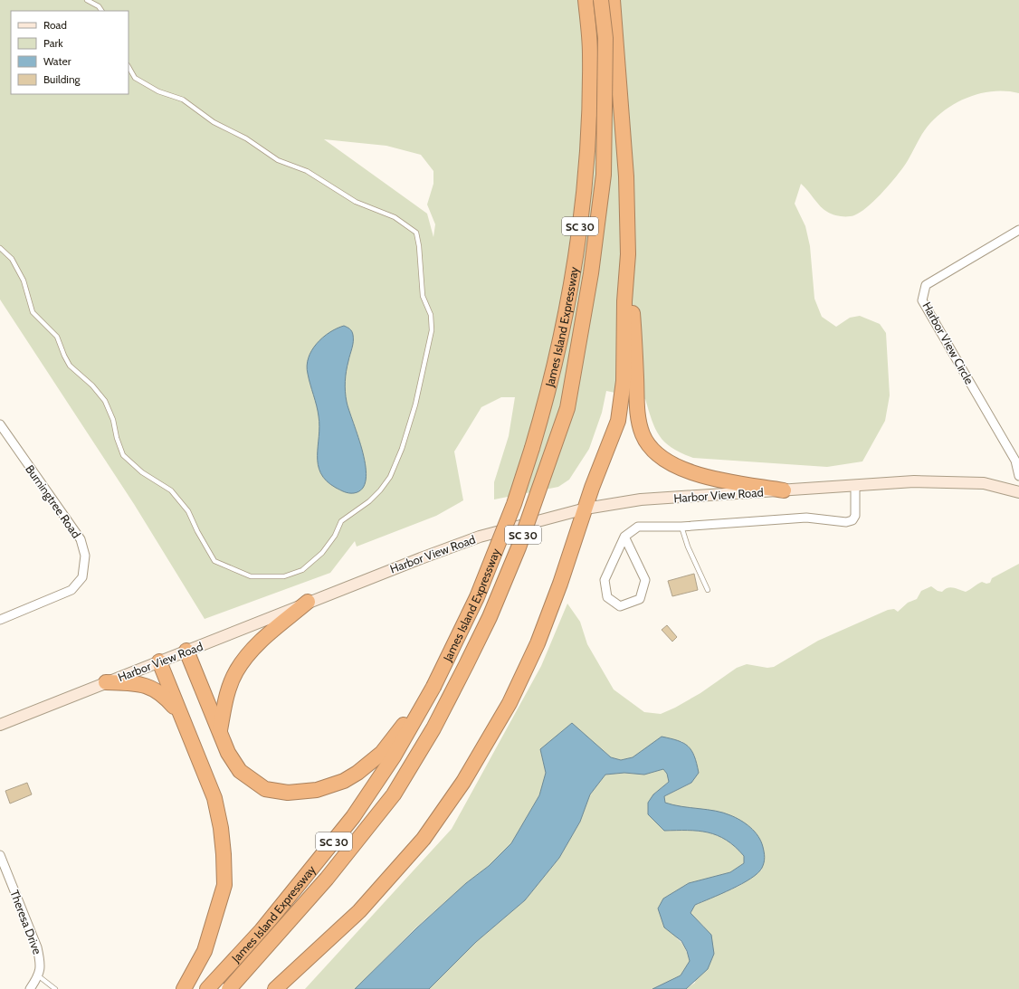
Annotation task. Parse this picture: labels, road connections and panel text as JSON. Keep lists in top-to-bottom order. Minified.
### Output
{"streets":{"highway":["SC 30","James Island Expressway"],"main road":["Harbor View Road"],"street":["Harbor View Circle","Burningtree Road","Theresa Drive"]},"legend":["Road","Park","Water","Building"]}
